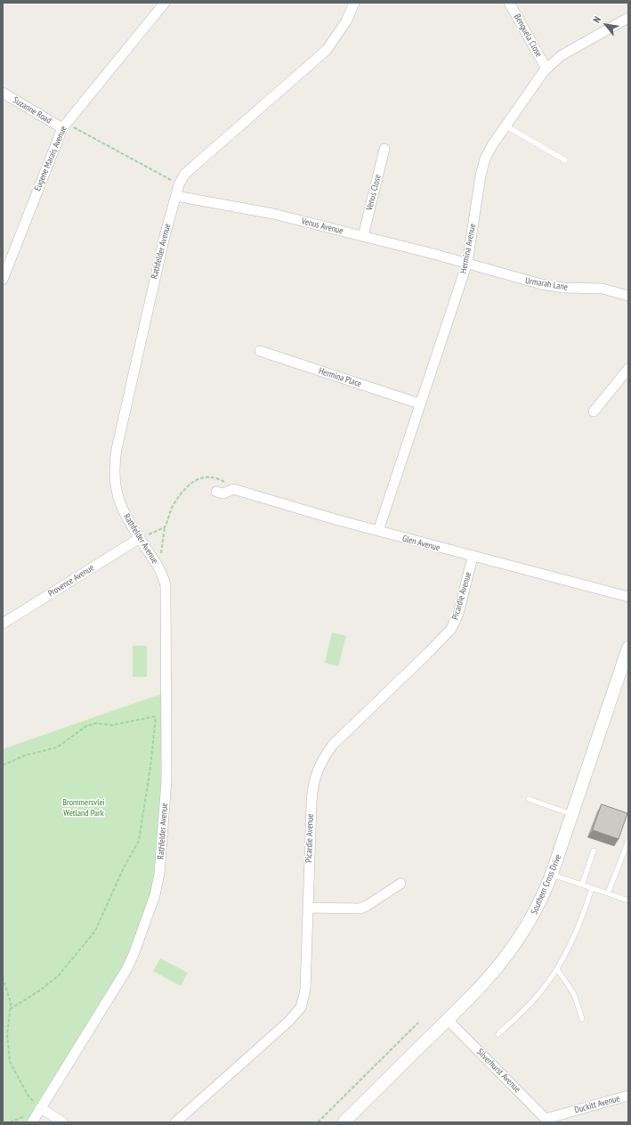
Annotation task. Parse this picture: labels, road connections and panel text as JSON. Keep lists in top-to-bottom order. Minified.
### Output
{"streets":{"street":["Benguela Close","Suzanne Road","Eugene Marais Avenue","Venus Close","Venus Avenue","Hermina Avenue","Rathfelder Avenue","Urmarah Lane","Hermina Place","Glen Avenue","Provence Avenue","Picardie Avenue","Southern Cross Drive","Silverhurst Avenue","Duckitt Avenue"]},"crossings":[["Benguela Close","Hermina Avenue"],["Suzanne Road","Eugene Marais Avenue"],["Venus Close","Venus Avenue"],["Venus Avenue","Hermina Avenue"],["Venus Avenue","Rathfelder Avenue"],["Venus Avenue","Urmarah Lane"],["Hermina Avenue","Urmarah Lane"],["Hermina Avenue","Hermina Place"],["Hermina Avenue","Glen Avenue"],["Rathfelder Avenue","Provence Avenue"],["Glen Avenue","Picardie Avenue"],["Southern Cross Drive","Silverhurst Avenue"],["Silverhurst Avenue","Duckitt Avenue"]],"parks":["Brommersvlei Wetland Park"],"north":"top left"}
